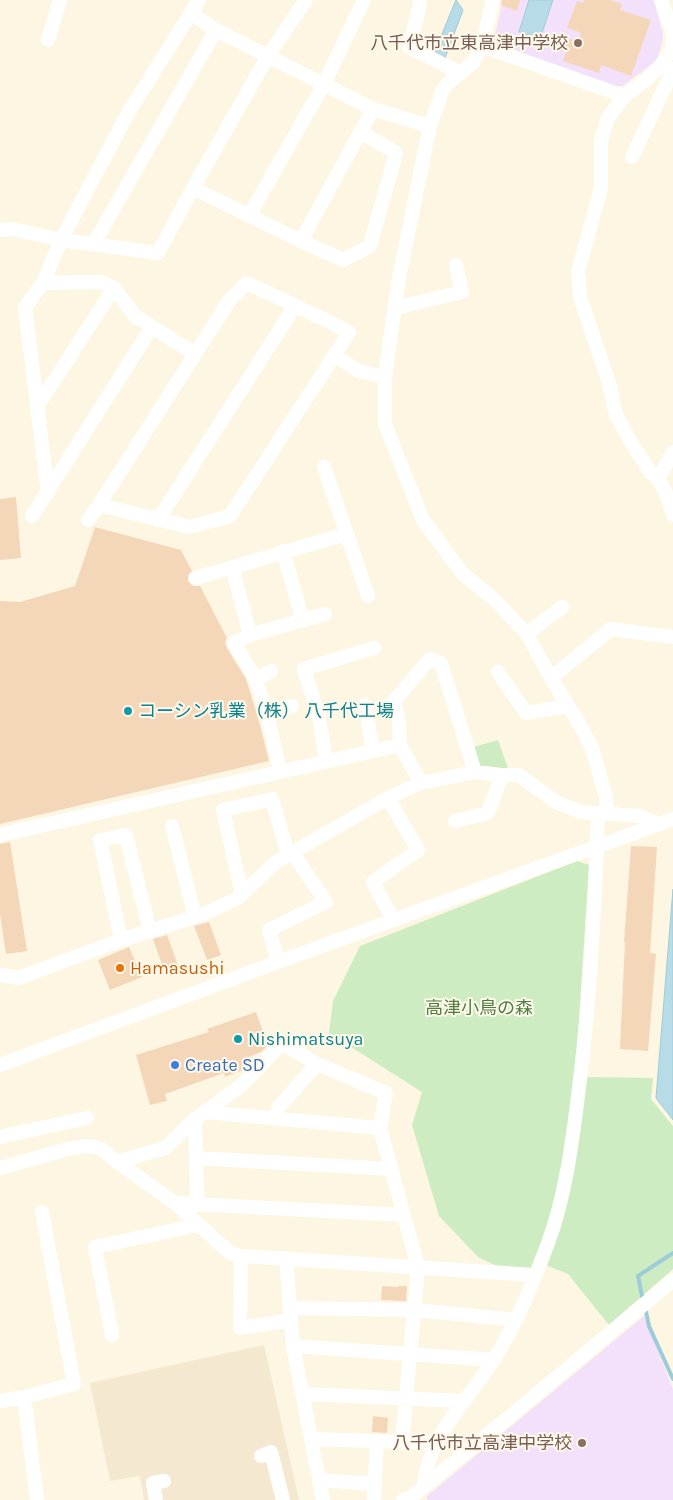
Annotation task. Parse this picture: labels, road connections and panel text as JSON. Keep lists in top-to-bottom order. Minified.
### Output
{"parks":["高津小鳥の森"],"places":["八千代市立東高津中学校","コーシン乳業（株） 八千代工場","Hamasushi","Nishimatsuya","Create SD","八千代市立高津中学校"]}
